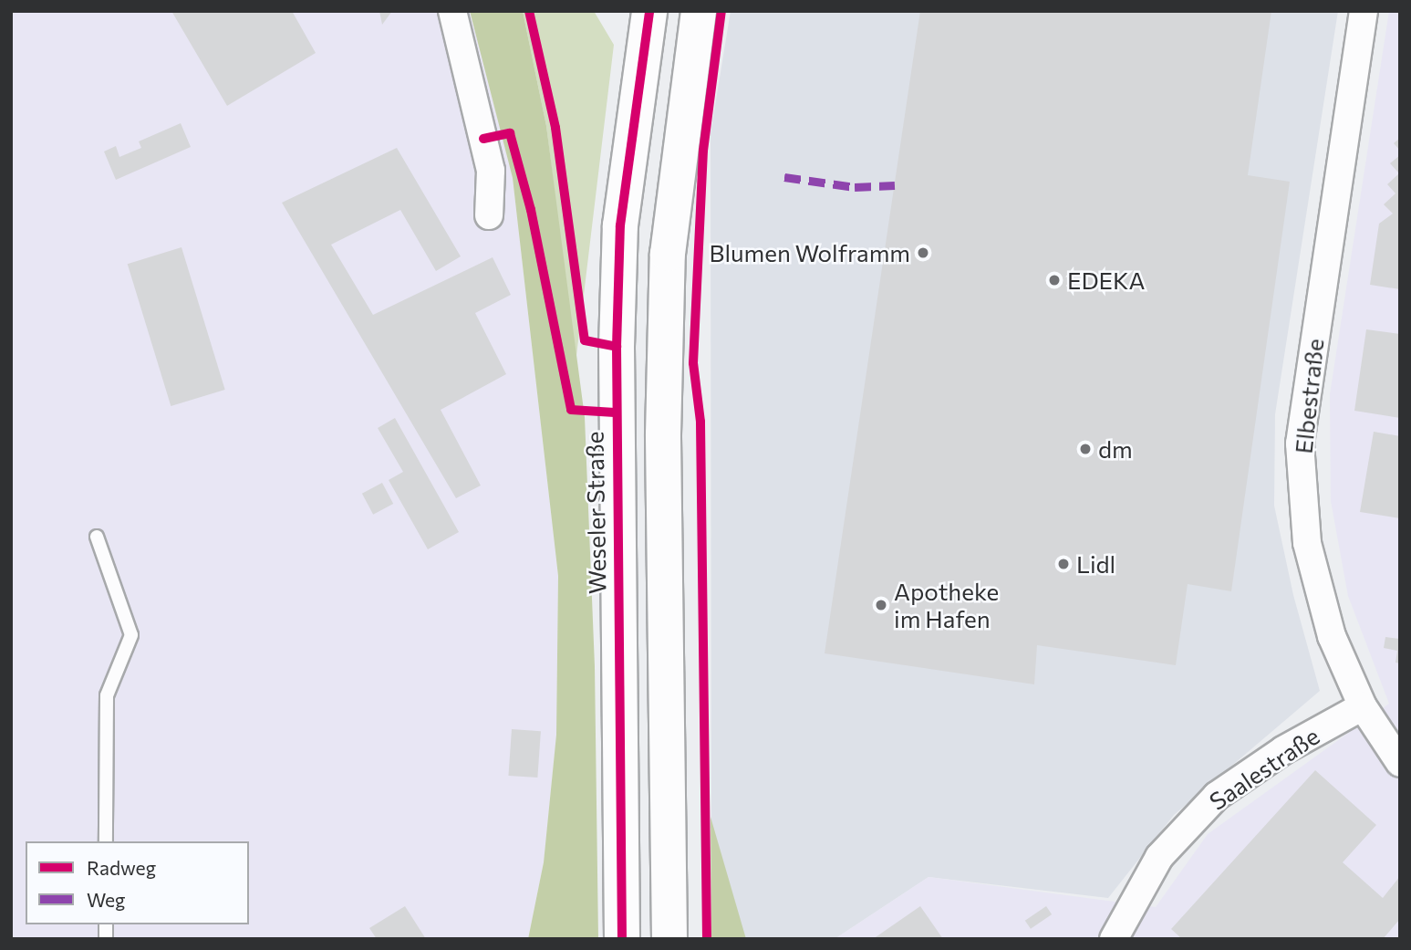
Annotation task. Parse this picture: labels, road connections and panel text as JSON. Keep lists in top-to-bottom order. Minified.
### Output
{"streets":{"main road":["Weseler Straße"],"street":["Elbestraße","Saalestraße"]},"crossings":[["Elbestraße","Saalestraße"]],"places":["Blumen Wolframm","EDEKA","dm","Lidl","Apotheke im Hafen"],"legend":["Radweg","Weg"]}
